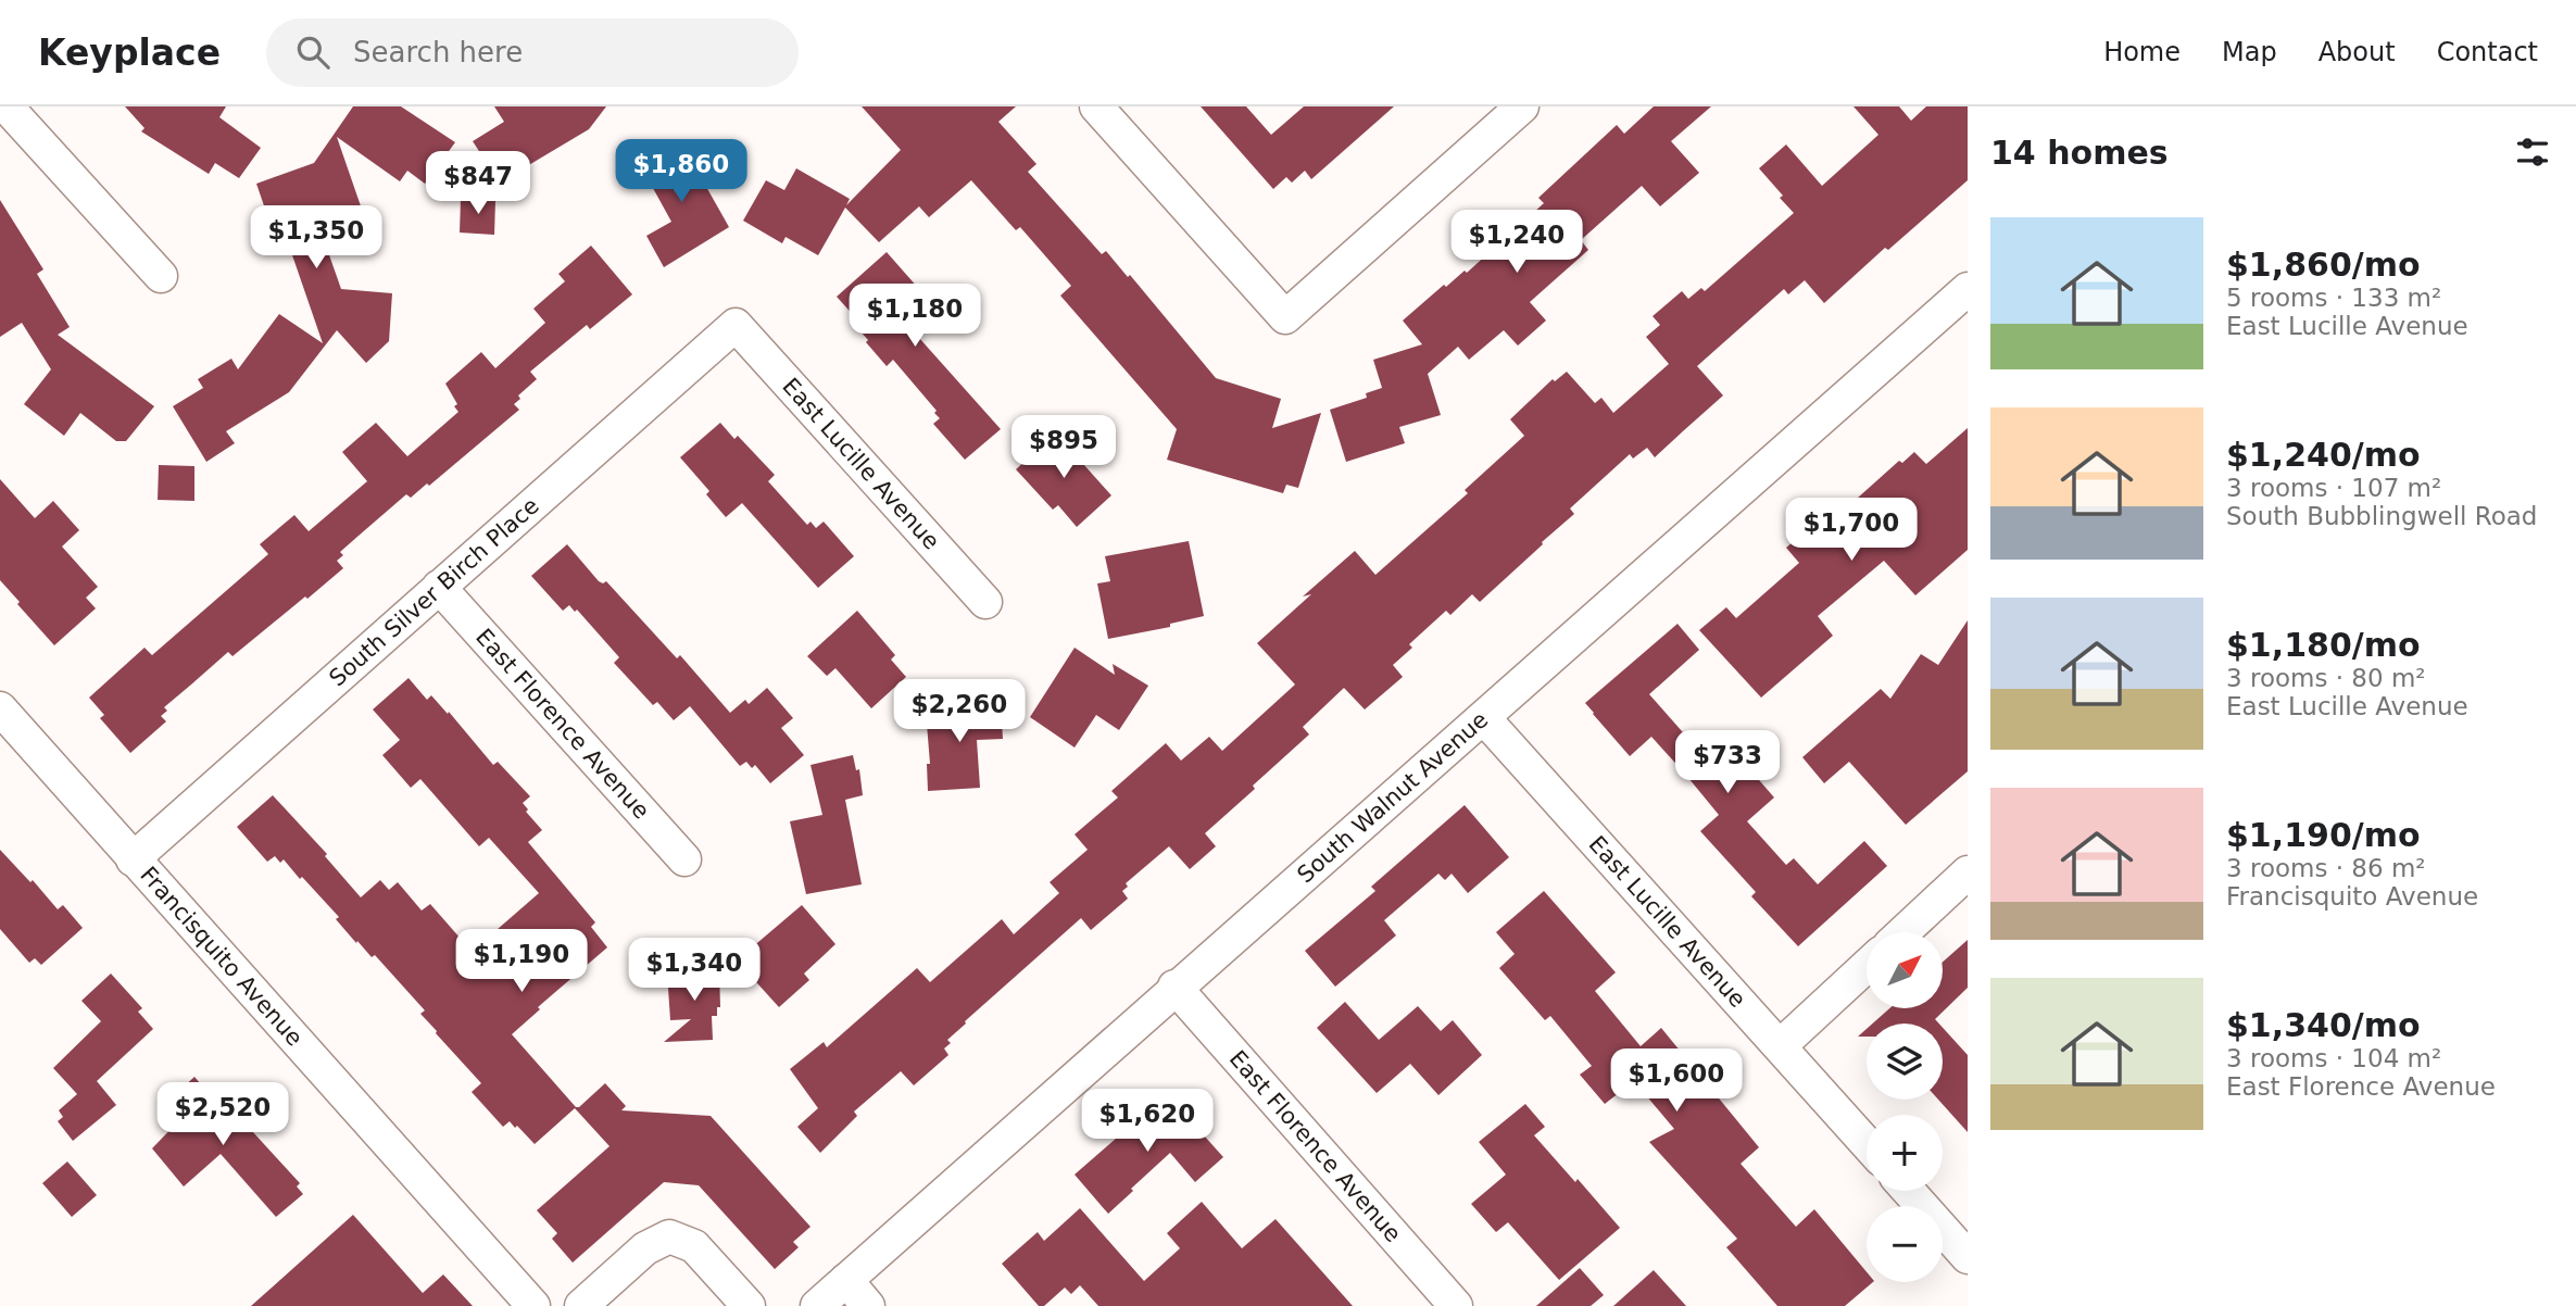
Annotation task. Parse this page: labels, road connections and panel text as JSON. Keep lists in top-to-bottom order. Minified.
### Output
{"streets":{"street":["East Lucille Avenue","South Silver Birch Place","East Florence Avenue","South Walnut Avenue","Francisquito Avenue"]},"crossings":[["East Lucille Avenue","South Silver Birch Place"],["East Lucille Avenue","South Walnut Avenue"],["South Silver Birch Place","East Florence Avenue"],["South Silver Birch Place","Francisquito Avenue"],["East Florence Avenue","South Walnut Avenue"]],"north":"top right","page":{"header":"Keyplace","search":"Search here","nav":["Home","Map","About","Contact"],"heading":"14 homes","price":["$1,860","$847","$1,350","$1,240","$1,180","$895","$1,700","$2,260","$733","$1,190","$1,340","$1,600","$2,520","$1,620"],"list":[{"name":"$1,860/mo","note":"5 rooms · 133 m² · East Lucille Avenue"},{"name":"$1,240/mo","note":"3 rooms · 107 m² · South Bubblingwell Road"},{"name":"$1,180/mo","note":"3 rooms · 80 m² · East Lucille Avenue"},{"name":"$1,190/mo","note":"3 rooms · 86 m² · Francisquito Avenue"},{"name":"$1,340/mo","note":"3 rooms · 104 m² · East Florence Avenue"}],"map_buttons":["+","−"]}}
